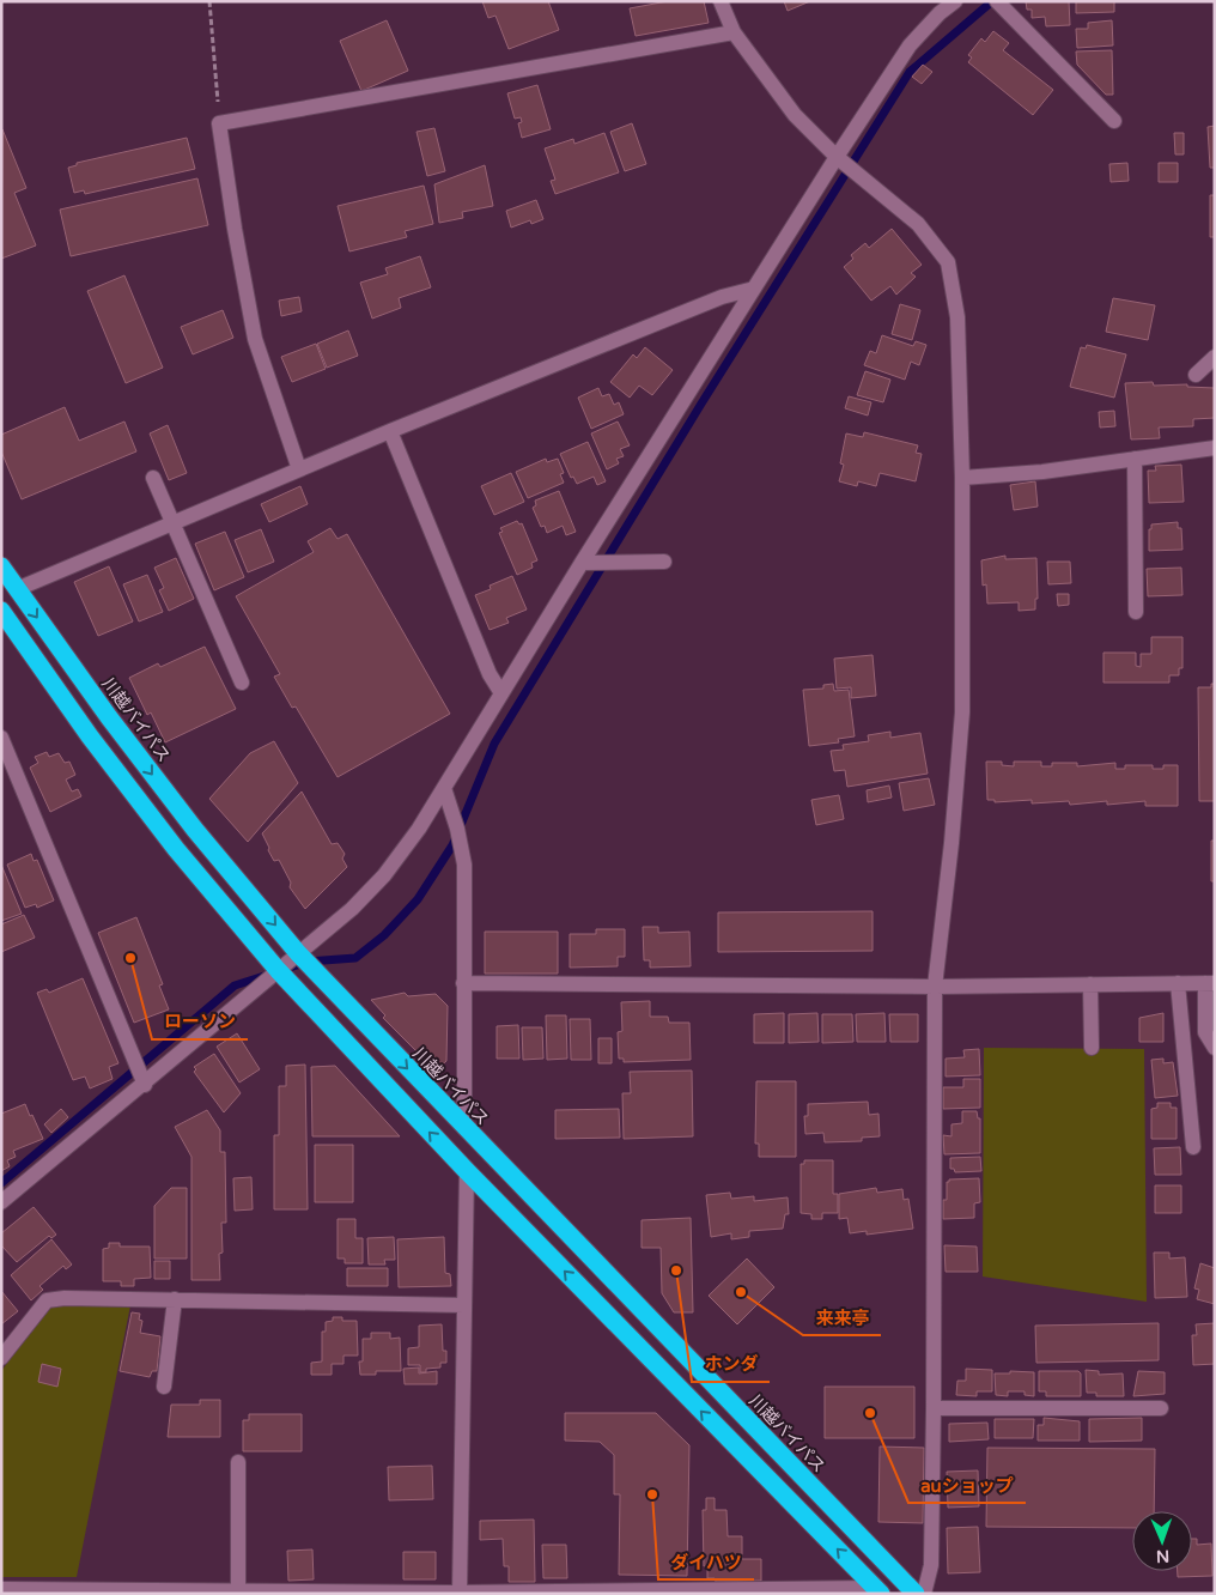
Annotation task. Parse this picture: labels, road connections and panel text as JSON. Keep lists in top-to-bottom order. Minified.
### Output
{"streets":{"highway":["川越バイパス"]},"places":["ローソン","ホンダ","来来亭","auショップ","ダイハツ"],"north":"bottom"}
